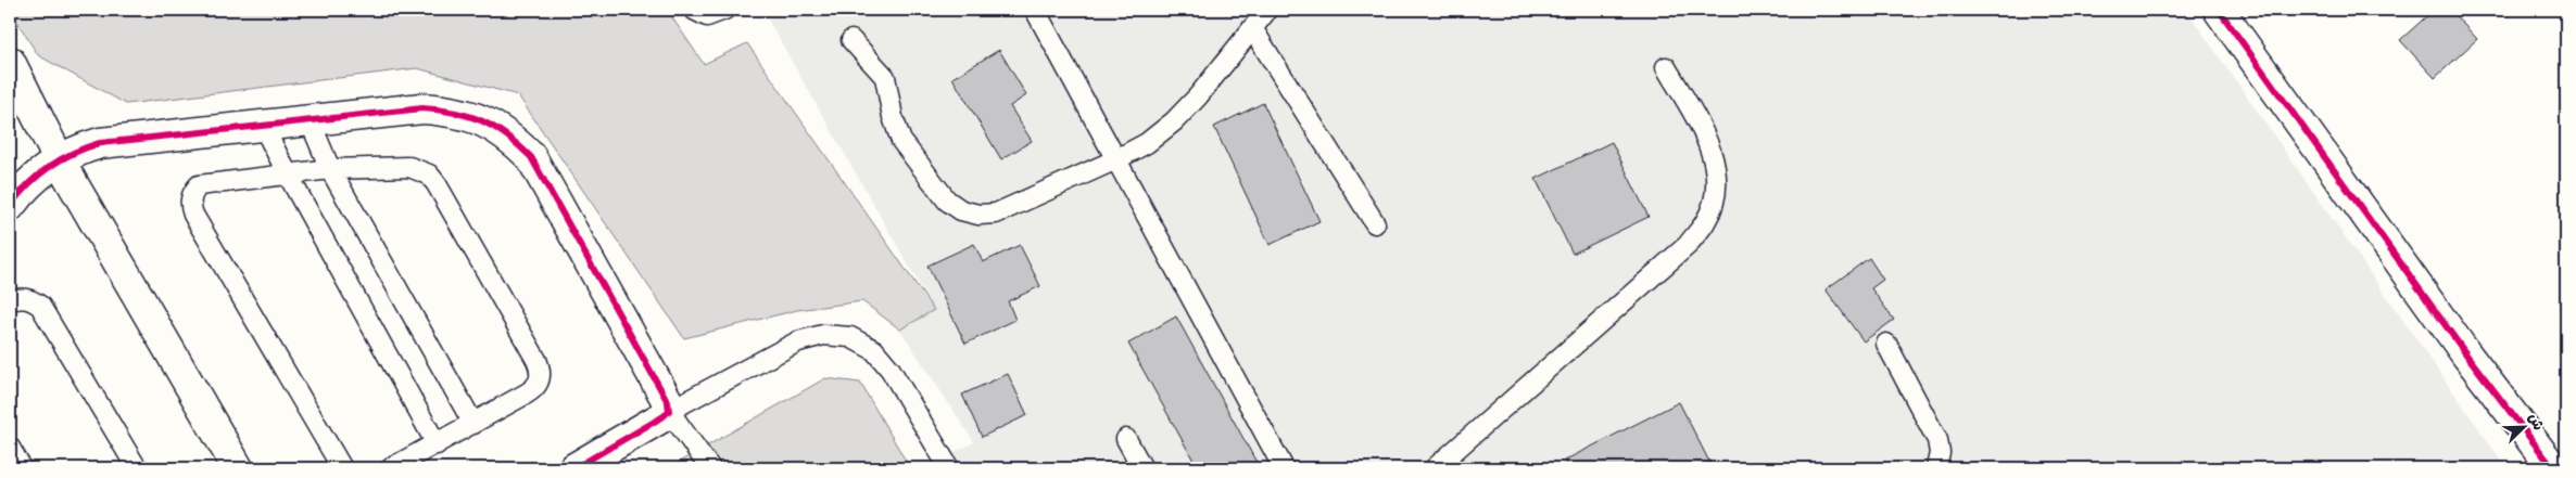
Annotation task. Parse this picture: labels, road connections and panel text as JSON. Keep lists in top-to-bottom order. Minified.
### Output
{"north":"top right"}
